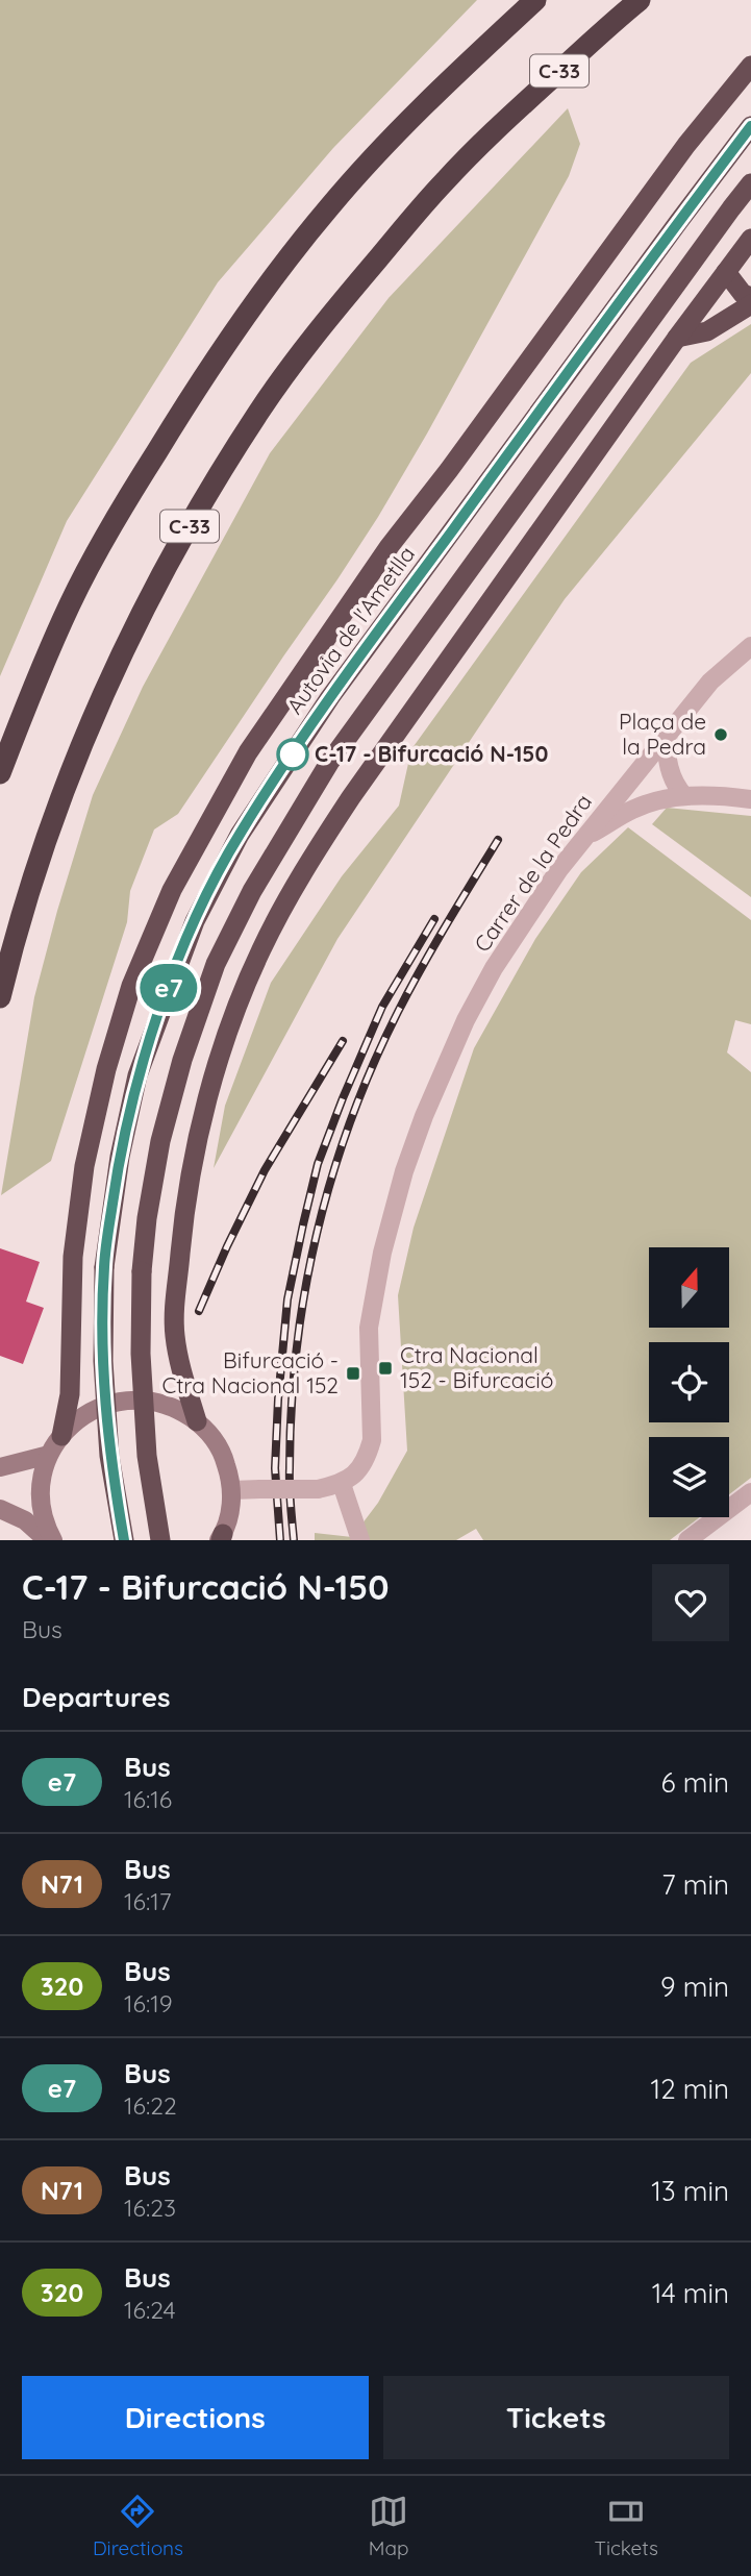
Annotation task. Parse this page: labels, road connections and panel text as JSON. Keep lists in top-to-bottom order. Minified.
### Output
{"streets":{"highway":["C-33","Autovia de l'Ametlla"],"street":["Carrer de la Pedra"]},"places":{"other":["Plaça de la Pedra","C-17 - Bifurcació N-150"],"transit":["Ctra Nacional 152 - Bifurcació","Bifurcació - Ctra Nacional 152"]},"lines":["bus line e7"],"north":"top","page":{"on_map":"e7","heading":[["C-17 - Bifurcació N-150","Bus"],"Departures"],"list":[{"mark":"e7","name":"Bus","note":"16:16","value":"6 min"},{"mark":"N71","name":"Bus","note":"16:17","value":"7 min"},{"mark":"320","name":"Bus","note":"16:19","value":"9 min"},{"mark":"e7","name":"Bus","note":"16:22","value":"12 min"},{"mark":"N71","name":"Bus","note":"16:23","value":"13 min"},{"mark":"320","name":"Bus","note":"16:24","value":"14 min"}],"buttons":["Directions","Tickets"],"tabs":["Directions","Map","Tickets"]}}
